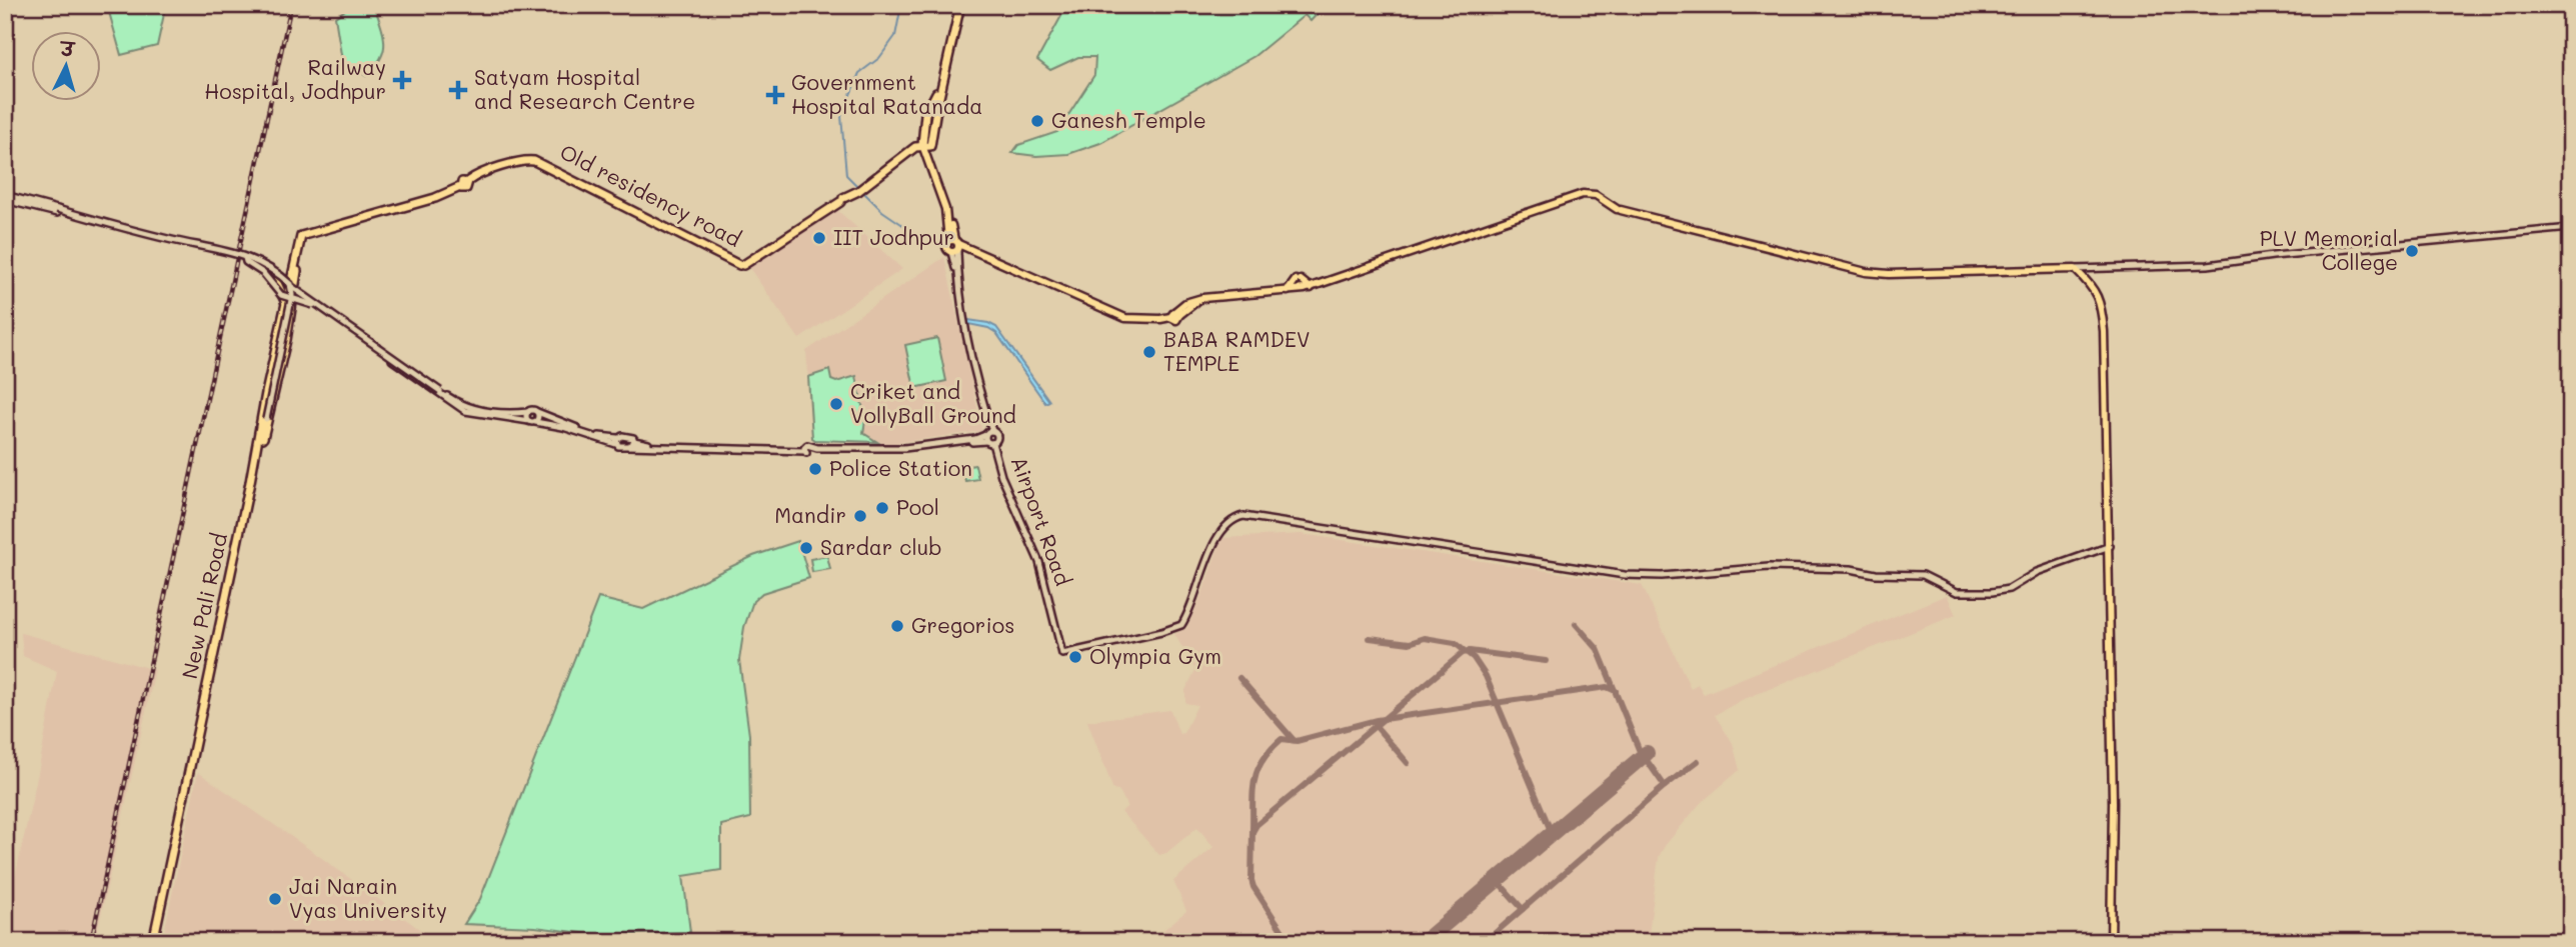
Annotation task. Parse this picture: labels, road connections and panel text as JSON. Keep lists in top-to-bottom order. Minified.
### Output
{"streets":{"highway":["Old residency road","New Pali Road"],"main road":["Airport Road"]},"crossings":[["Old residency road","New Pali Road"]],"places":{"health":["Railway Hospital, Jodhpur","Satyam Hospital and Research Centre","Government Hospital Ratanada"],"other":["Ganesh Temple","IIT Jodhpur","PLV Memorial College","BABA RAMDEV TEMPLE","Criket and VollyBall Ground","Police Station","Pool","Mandir","Sardar club","Gregorios","Olympia Gym","Jai Narain Vyas University"]},"north":"top"}
